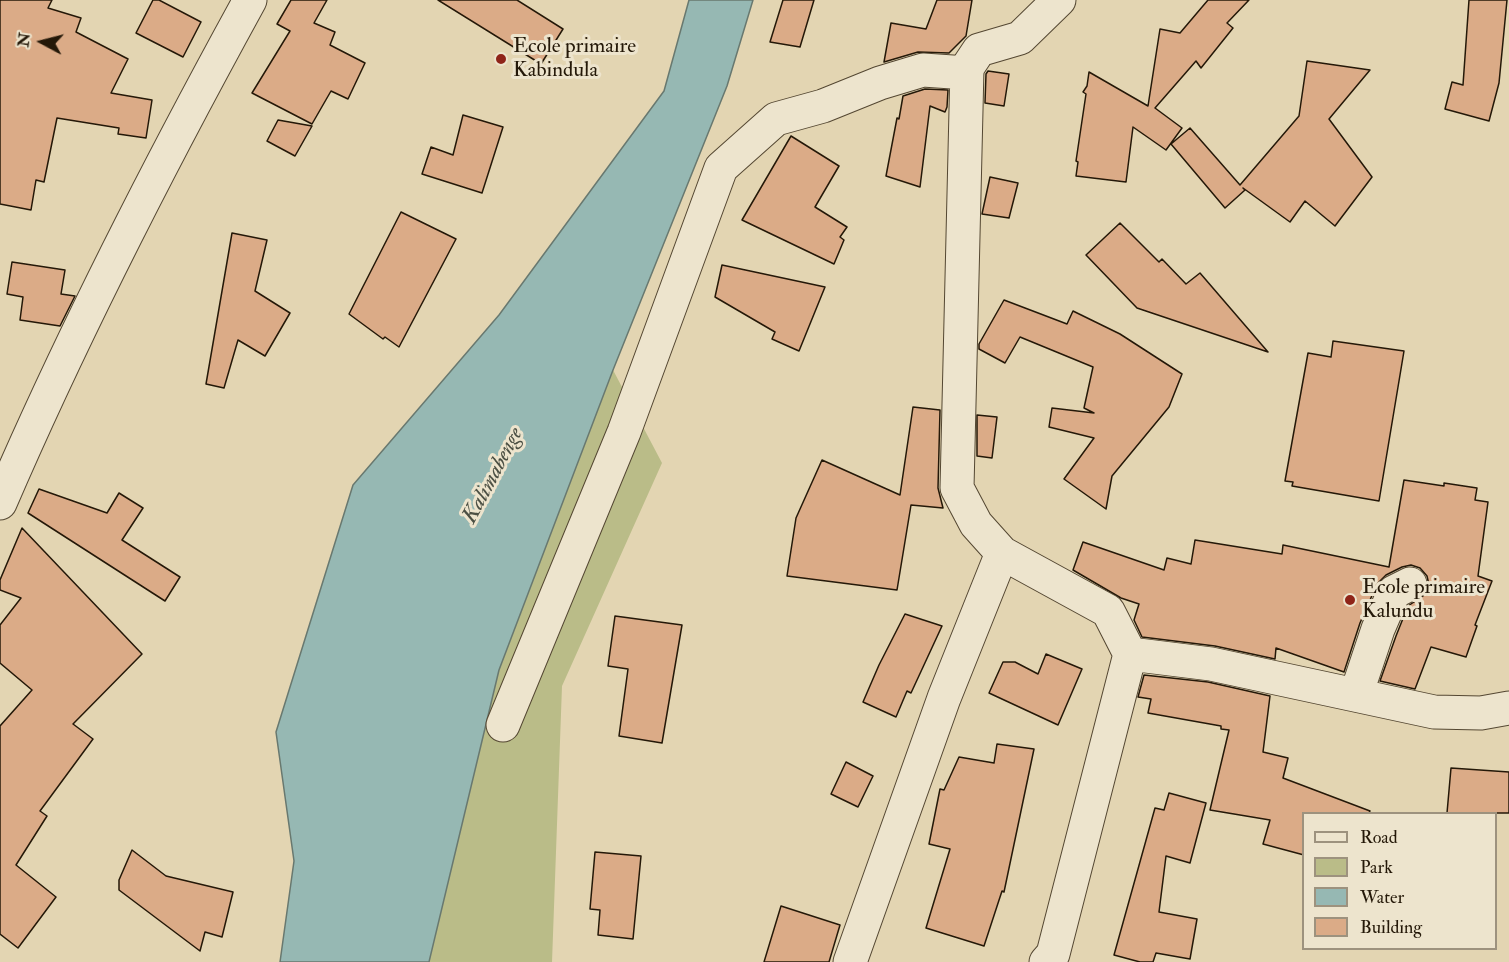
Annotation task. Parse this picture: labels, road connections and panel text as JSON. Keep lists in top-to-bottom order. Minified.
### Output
{"water":["Kalimabenge"],"places":["Ecole primaire Kabindula","Ecole primaire Kalundu"],"legend":["Road","Park","Water","Building"],"north":"left"}
